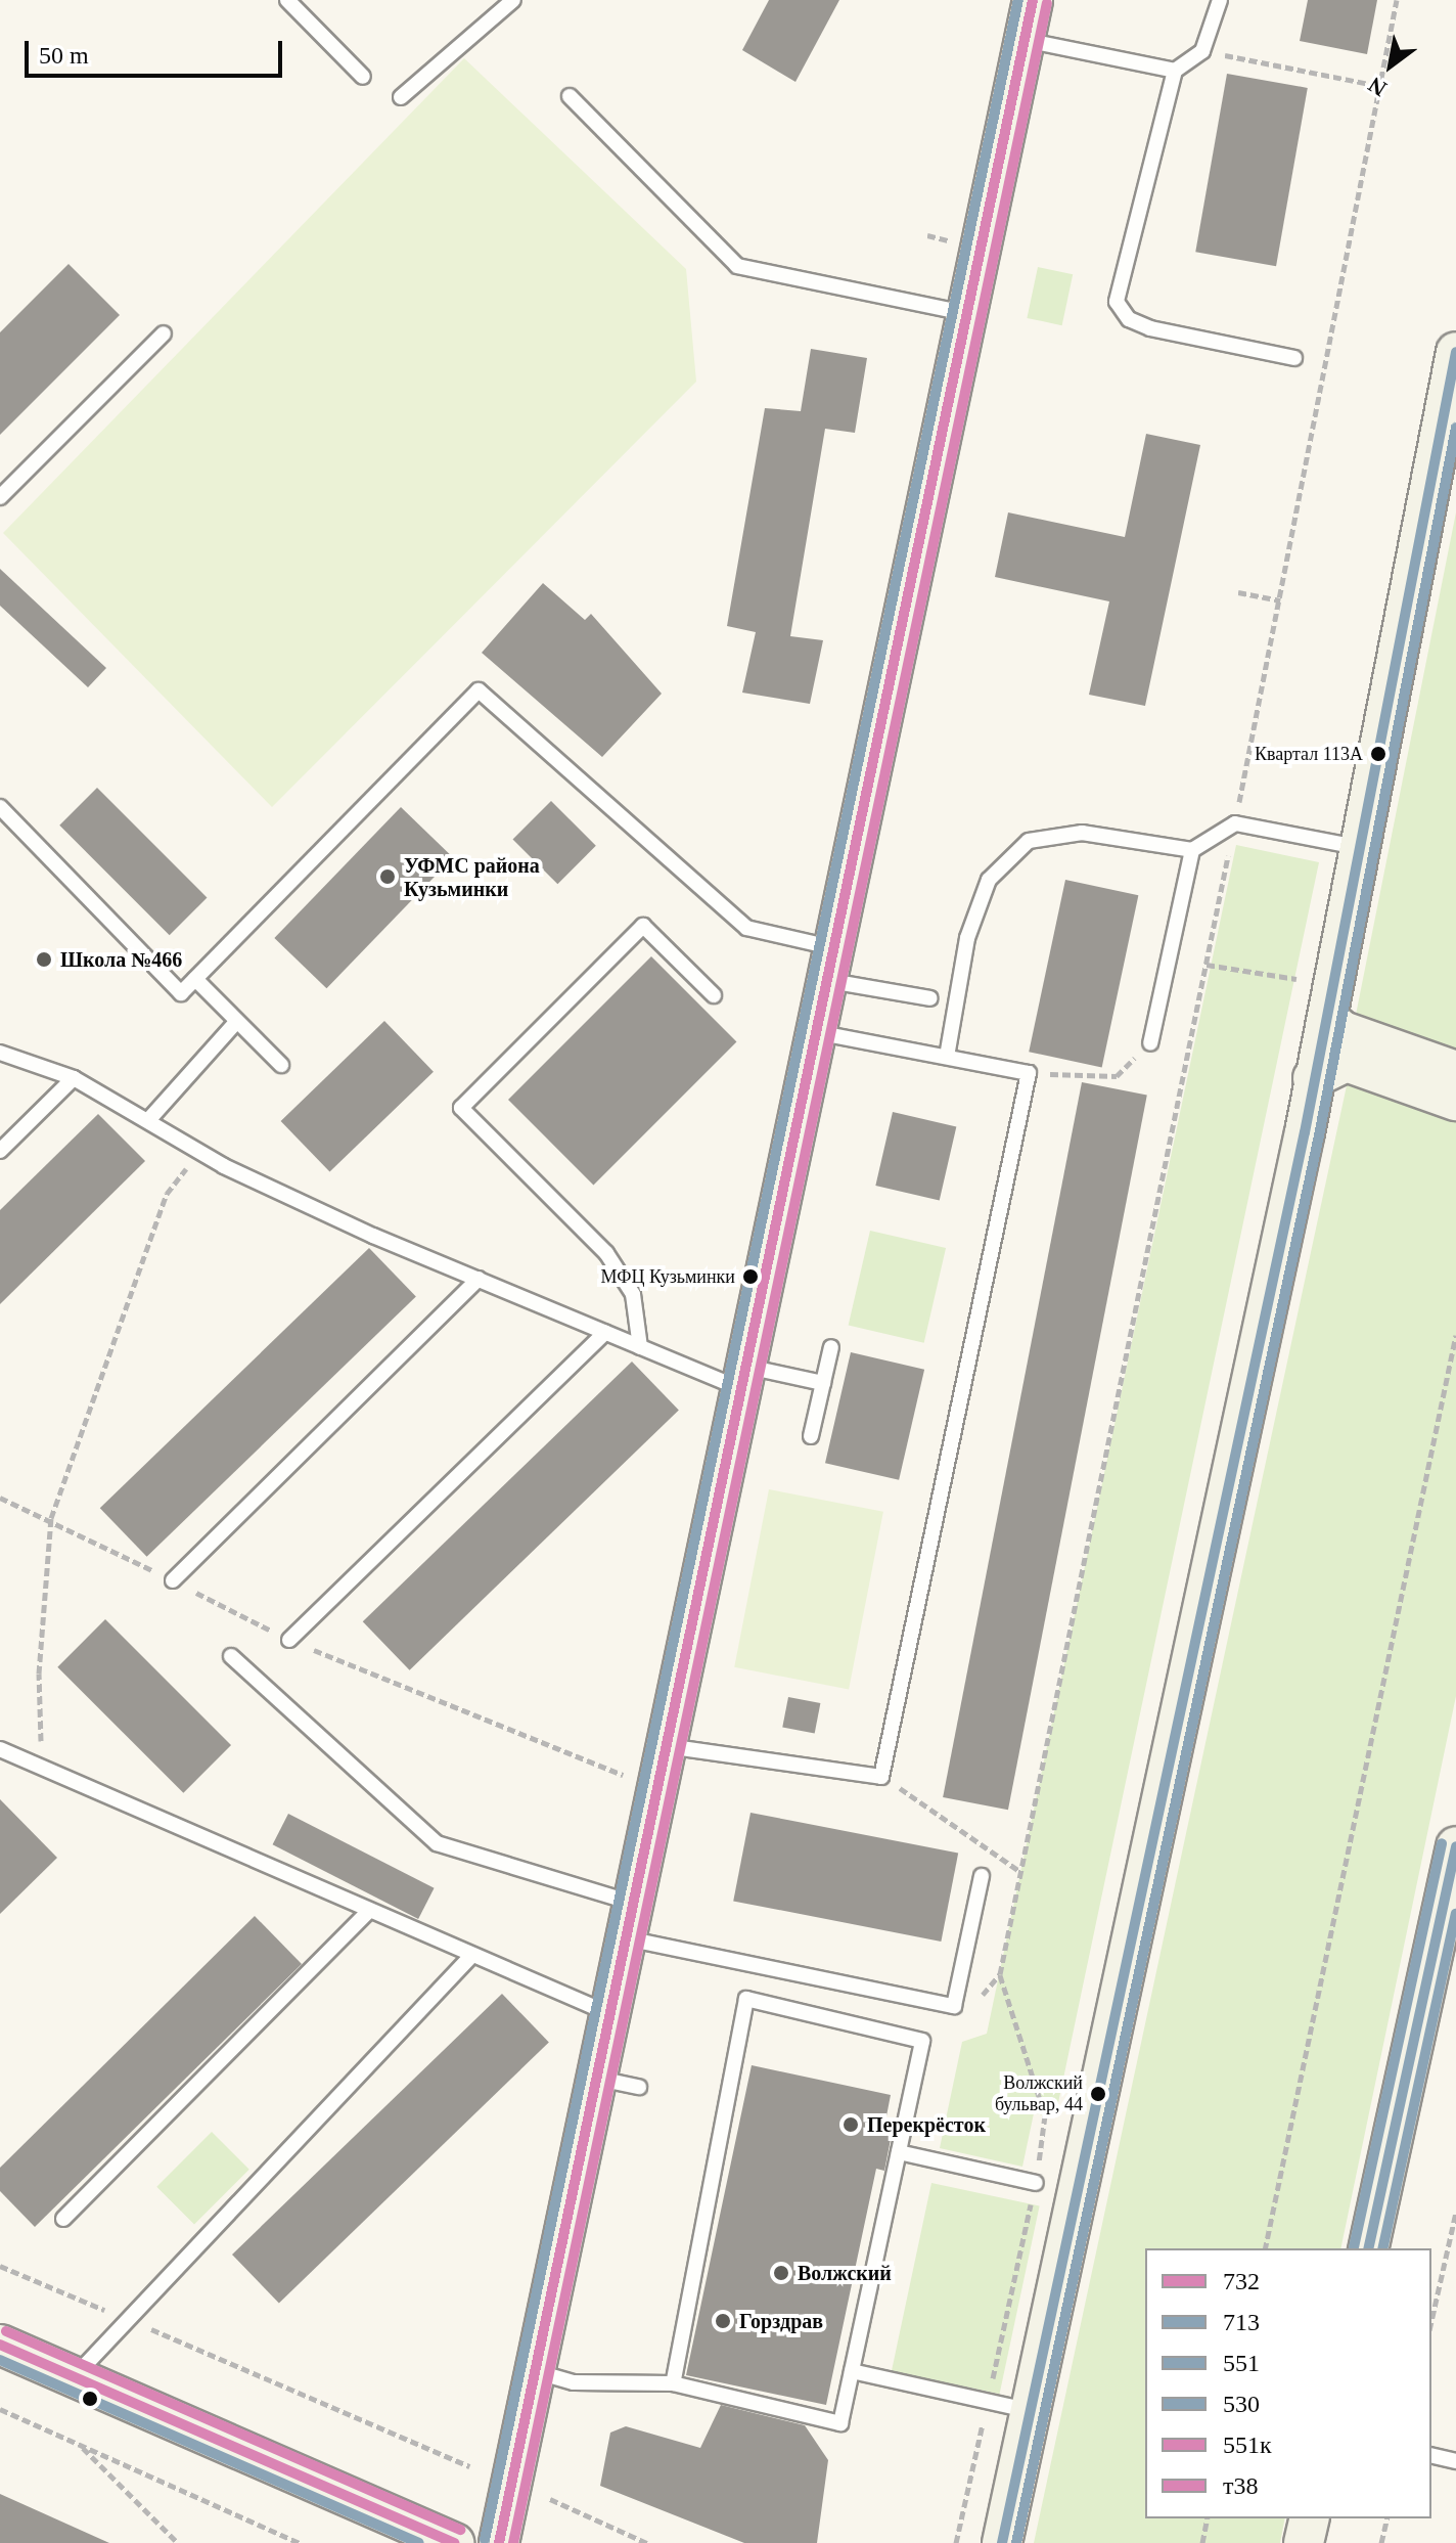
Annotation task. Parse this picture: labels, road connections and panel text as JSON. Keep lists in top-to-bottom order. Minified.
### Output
{"places":["Квартал 113А","УФМС района Кузьминки","Школа №466","МФЦ Кузьминки","Волжский бульвар, 44","Перекрёсток","Волжский","Горздрав"],"lines":["transit line 732","transit line 551","transit line 551к","transit line 530","transit line 713","transit line т38"],"legend":["732","713","551","530","551к","т38"],"scale_bar":"50 m","north":"bottom left"}
